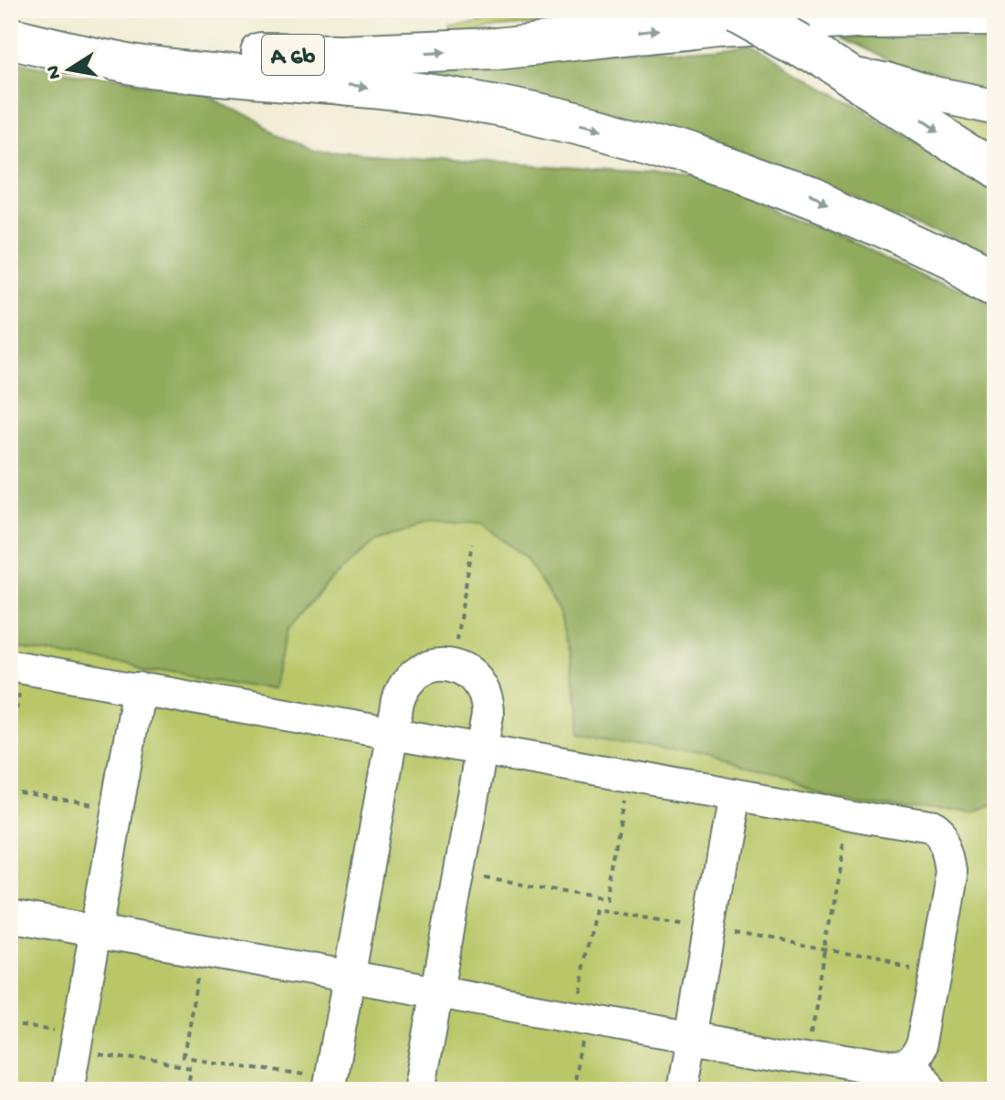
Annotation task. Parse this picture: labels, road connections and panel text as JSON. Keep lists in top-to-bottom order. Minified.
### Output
{"streets":{"highway":["A 6b"]},"north":"left"}
